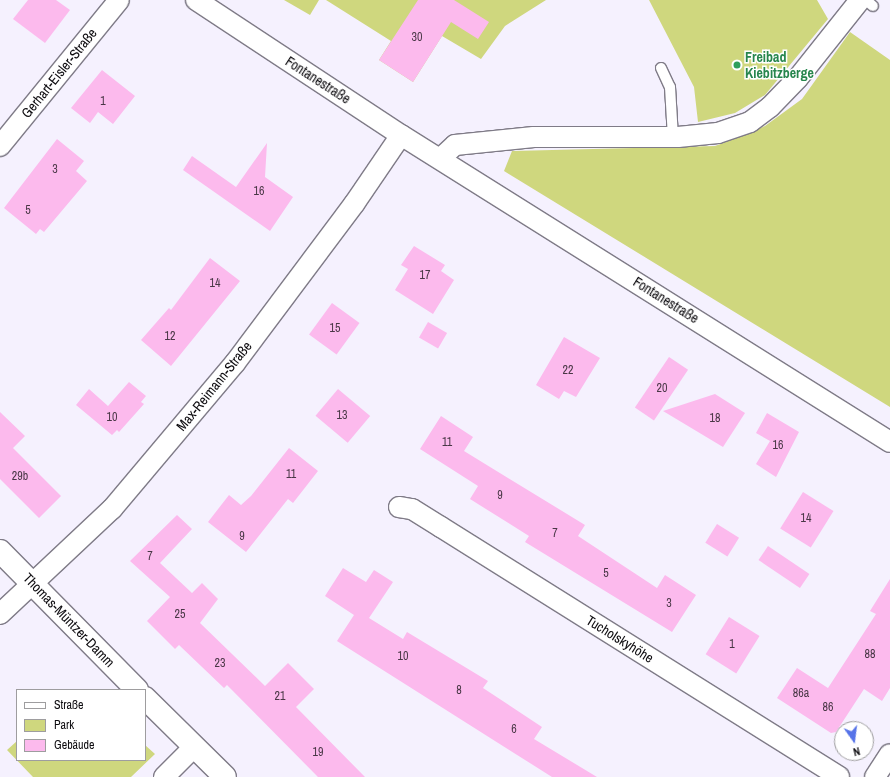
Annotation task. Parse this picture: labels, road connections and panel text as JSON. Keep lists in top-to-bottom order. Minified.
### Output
{"streets":{"street":["Gerhart-Eisler-Straße","Fontanestraße","Max-Reimann-Straße","Thomas-Müntzer-Damm","Tucholskyhöhe"]},"crossings":[["Fontanestraße","Max-Reimann-Straße"],["Max-Reimann-Straße","Thomas-Müntzer-Damm"]],"places":["Freibad Kiebitzberge"],"house_numbers":["30","1","3","16","5","17","14","15","12","22","20","13","10","18","11","16","11","29b","9","14","7","9","7","5","3","25","1","88","10","23","8","86a","21","86","6","19"],"legend":["Straße","Park","Gebäude"],"north":"bottom"}
